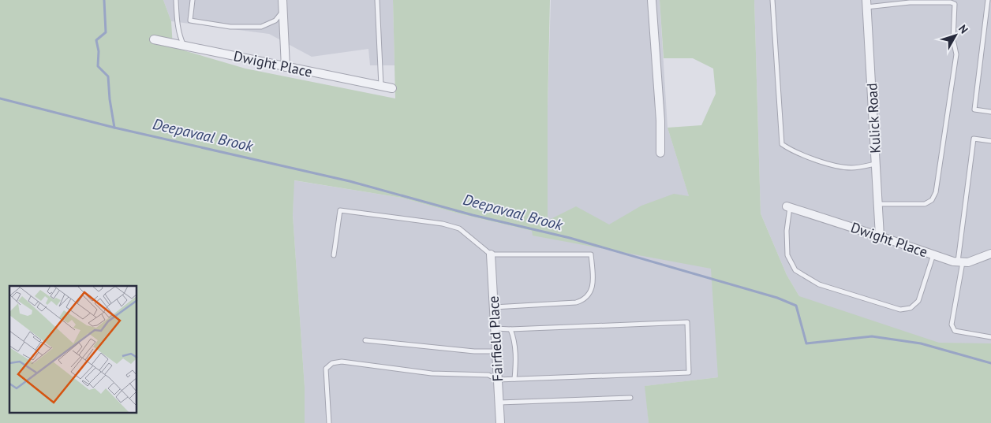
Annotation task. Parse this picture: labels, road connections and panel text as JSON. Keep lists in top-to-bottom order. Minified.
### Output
{"streets":{"street":["Dwight Place","Kulick Road","Fairfield Place"]},"crossings":[["Dwight Place","Kulick Road"]],"water":["Deepavaal Brook"],"north":"top right"}
